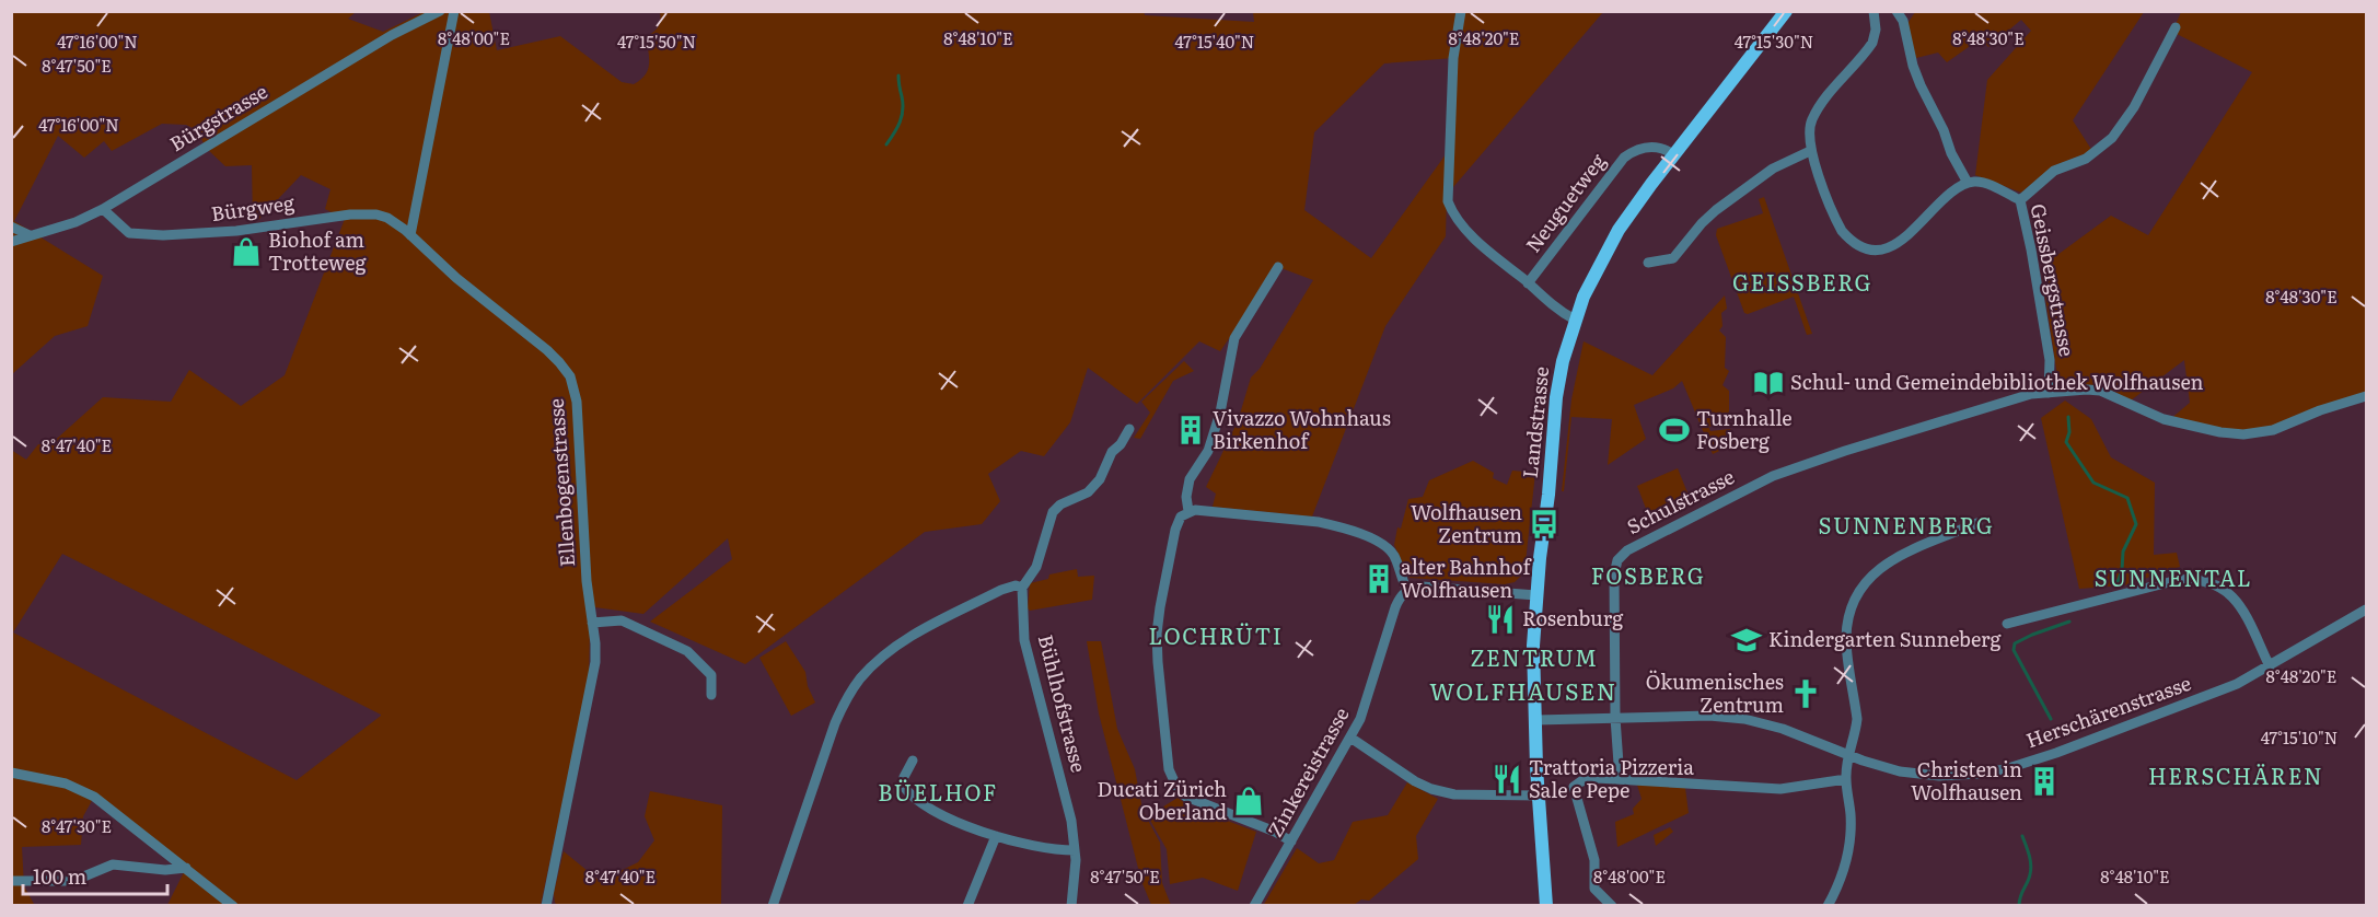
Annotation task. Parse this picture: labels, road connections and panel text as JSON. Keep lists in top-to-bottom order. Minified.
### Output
{"streets":{"main road":["Landstrasse"],"street":["Bürgstrasse","Neuguetweg","Bürgweg","Geissbergstrasse","Ellenbogenstrasse","Schulstrasse","Bühlhofstrasse","Herschärenstrasse","Zinkereistrasse"]},"crossings":[["Bürgstrasse","Bürgweg"],["Neuguetweg","Landstrasse"],["Bürgweg","Ellenbogenstrasse"],["Geissbergstrasse","Schulstrasse"],["Landstrasse","Herschärenstrasse"],["Schulstrasse","Herschärenstrasse"]],"districts":["GEISSBERG","SUNNENBERG","FOSBERG","SUNNENTAL","LOCHRÜTI","ZENTRUM","WOLFHAUSEN","HERSCHÄREN","BÜELHOF"],"places":{"shop":["Biohof am Trotteweg","Ducati Zürich Oberland"],"library":["Schul- und Gemeindebibliothek Wolfhausen"],"building":["Vivazzo Wohnhaus Birkenhof","alter Bahnhof Wolfhausen","Christen in Wolfhausen"],"sports":["Turnhalle Fosberg"],"bus stop":["Wolfhausen Zentrum"],"restaurant":["Rosenburg","Trattoria Pizzeria Sale e Pepe"],"school or university":["Kindergarten Sunneberg"],"church":["Ökumenisches Zentrum"]},"scale_bar":"100 m","coordinates":["8°48'00\"E","8°48'10\"E","8°48'20\"E","8°48'30\"E","47°16'00\"N","47°15'50\"N","47°15'40\"N","47°15'30\"N","8°47'50\"E","8°47'40\"E","47°15'10\"N","8°47'30\"E"]}
